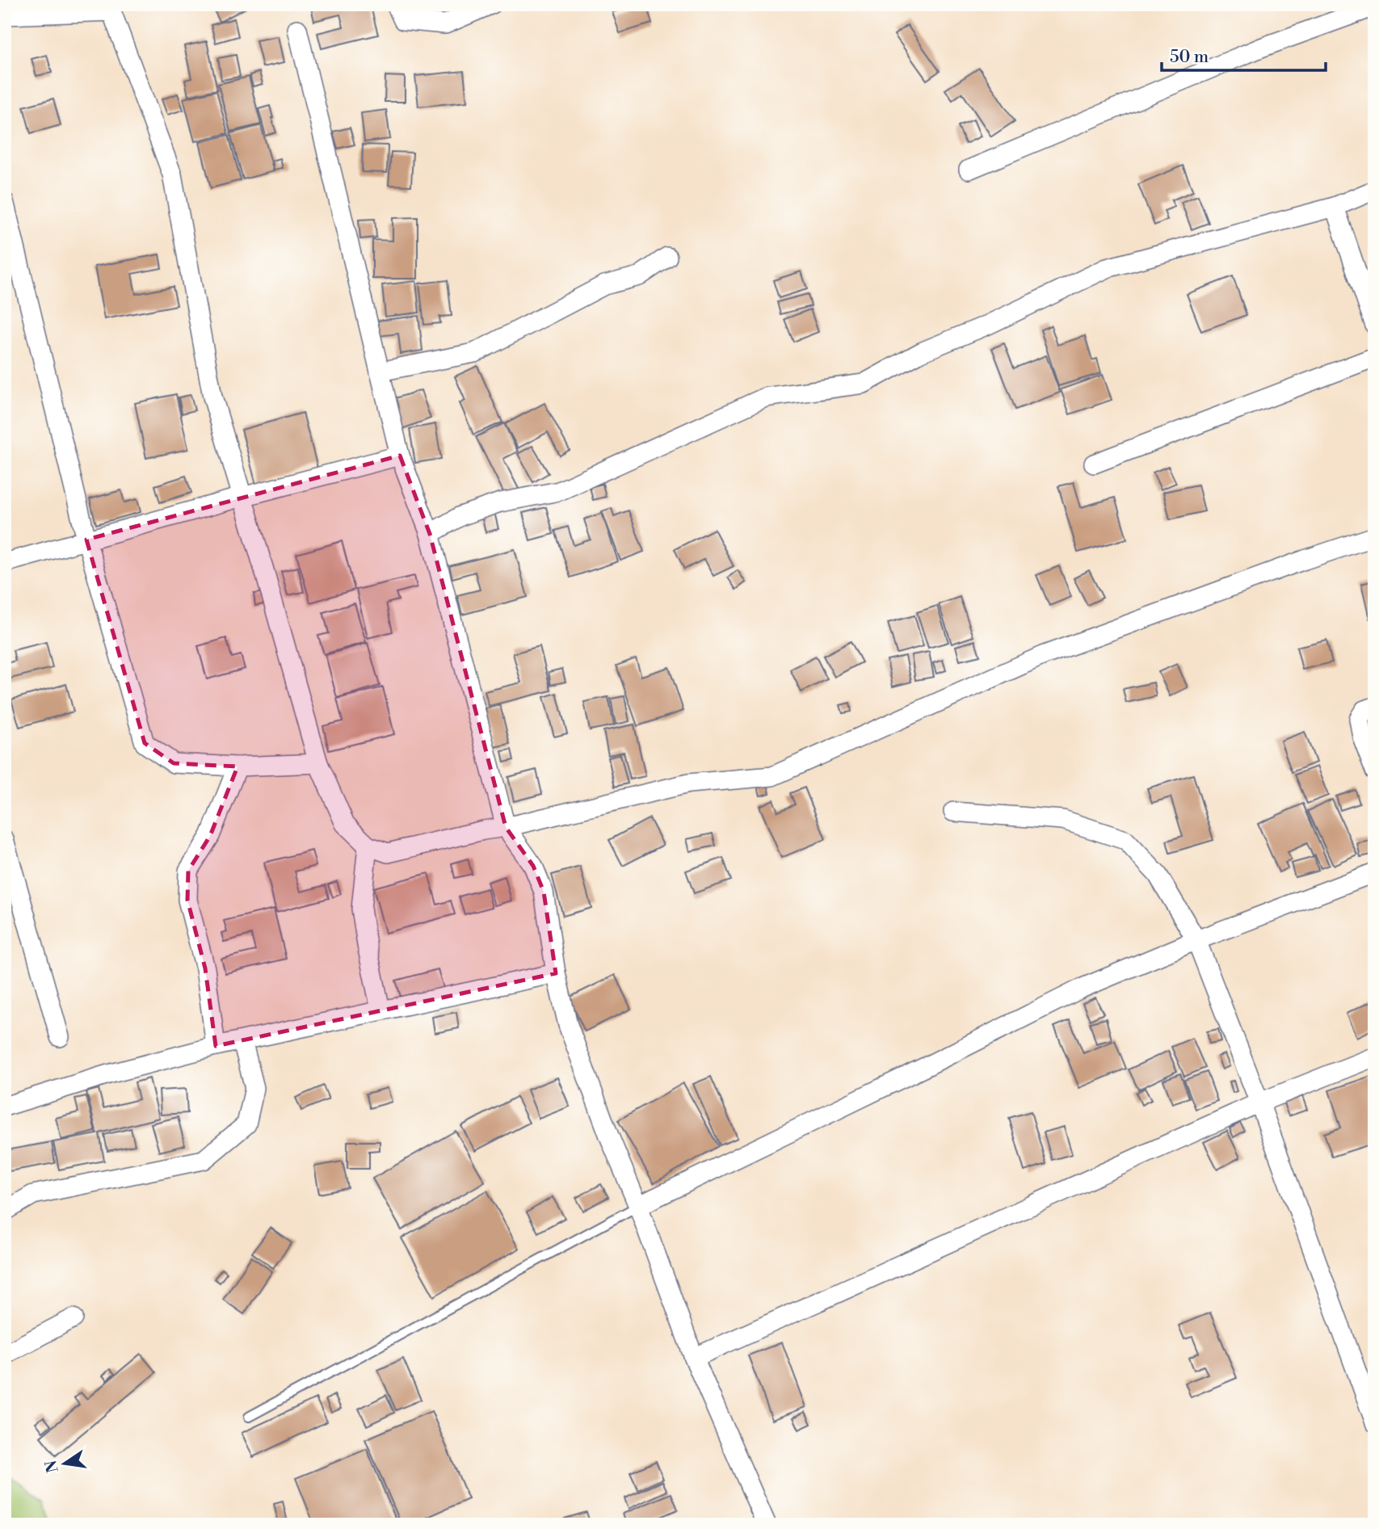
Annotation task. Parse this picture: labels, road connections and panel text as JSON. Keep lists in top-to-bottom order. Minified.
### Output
{"scale_bar":"50 m","north":"left"}
